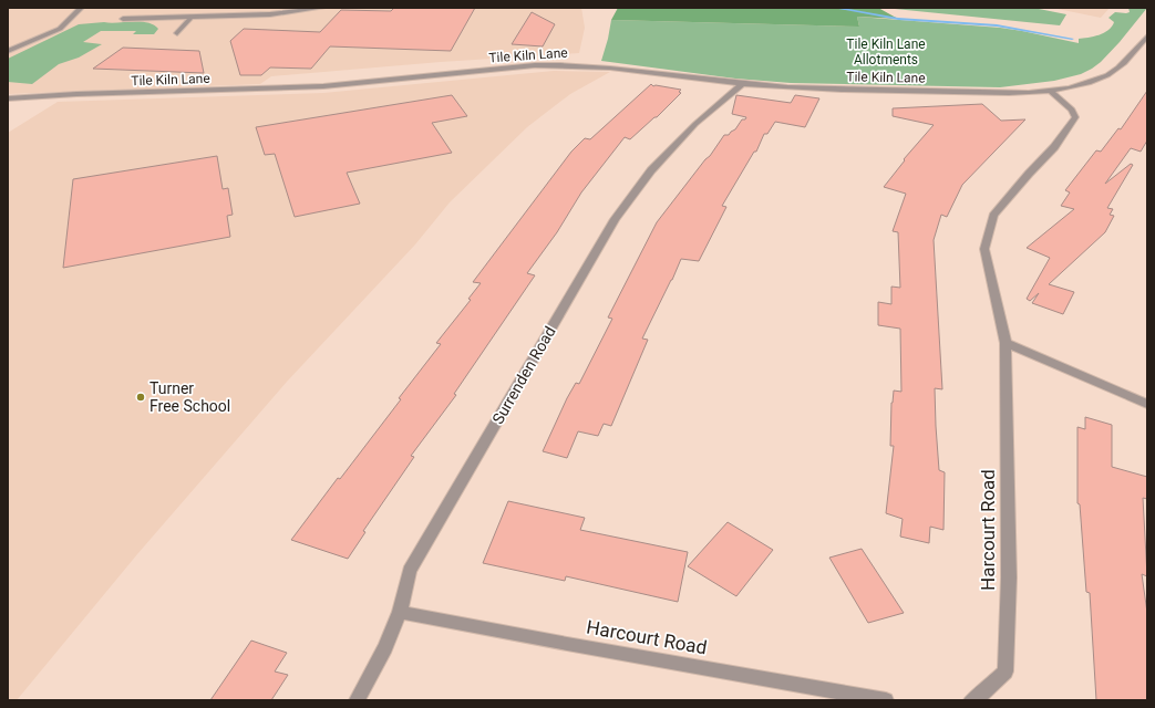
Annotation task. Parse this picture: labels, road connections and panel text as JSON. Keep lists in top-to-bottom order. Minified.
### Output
{"streets":{"street":["Tile Kiln Lane","Surrenden Road","Harcourt Road"]},"crossings":[["Tile Kiln Lane","Surrenden Road"],["Tile Kiln Lane","Harcourt Road"],["Surrenden Road","Harcourt Road"]],"parks":["Tile Kiln Lane Allotments"],"places":["Turner Free School"]}
